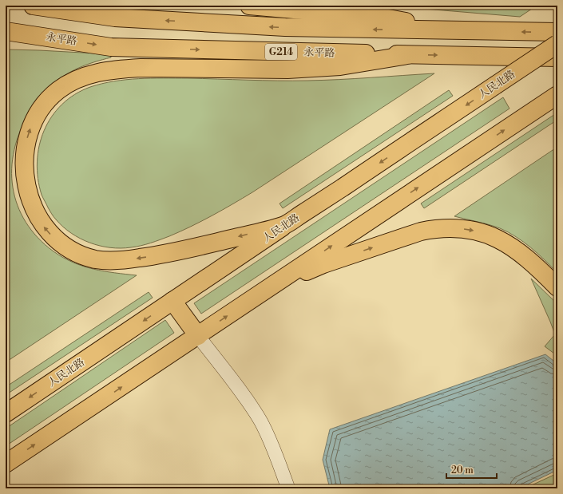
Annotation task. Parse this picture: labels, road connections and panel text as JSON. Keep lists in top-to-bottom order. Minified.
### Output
{"streets":{"main road":["永平路","G214","人民北路"]},"scale_bar":"20 m"}
